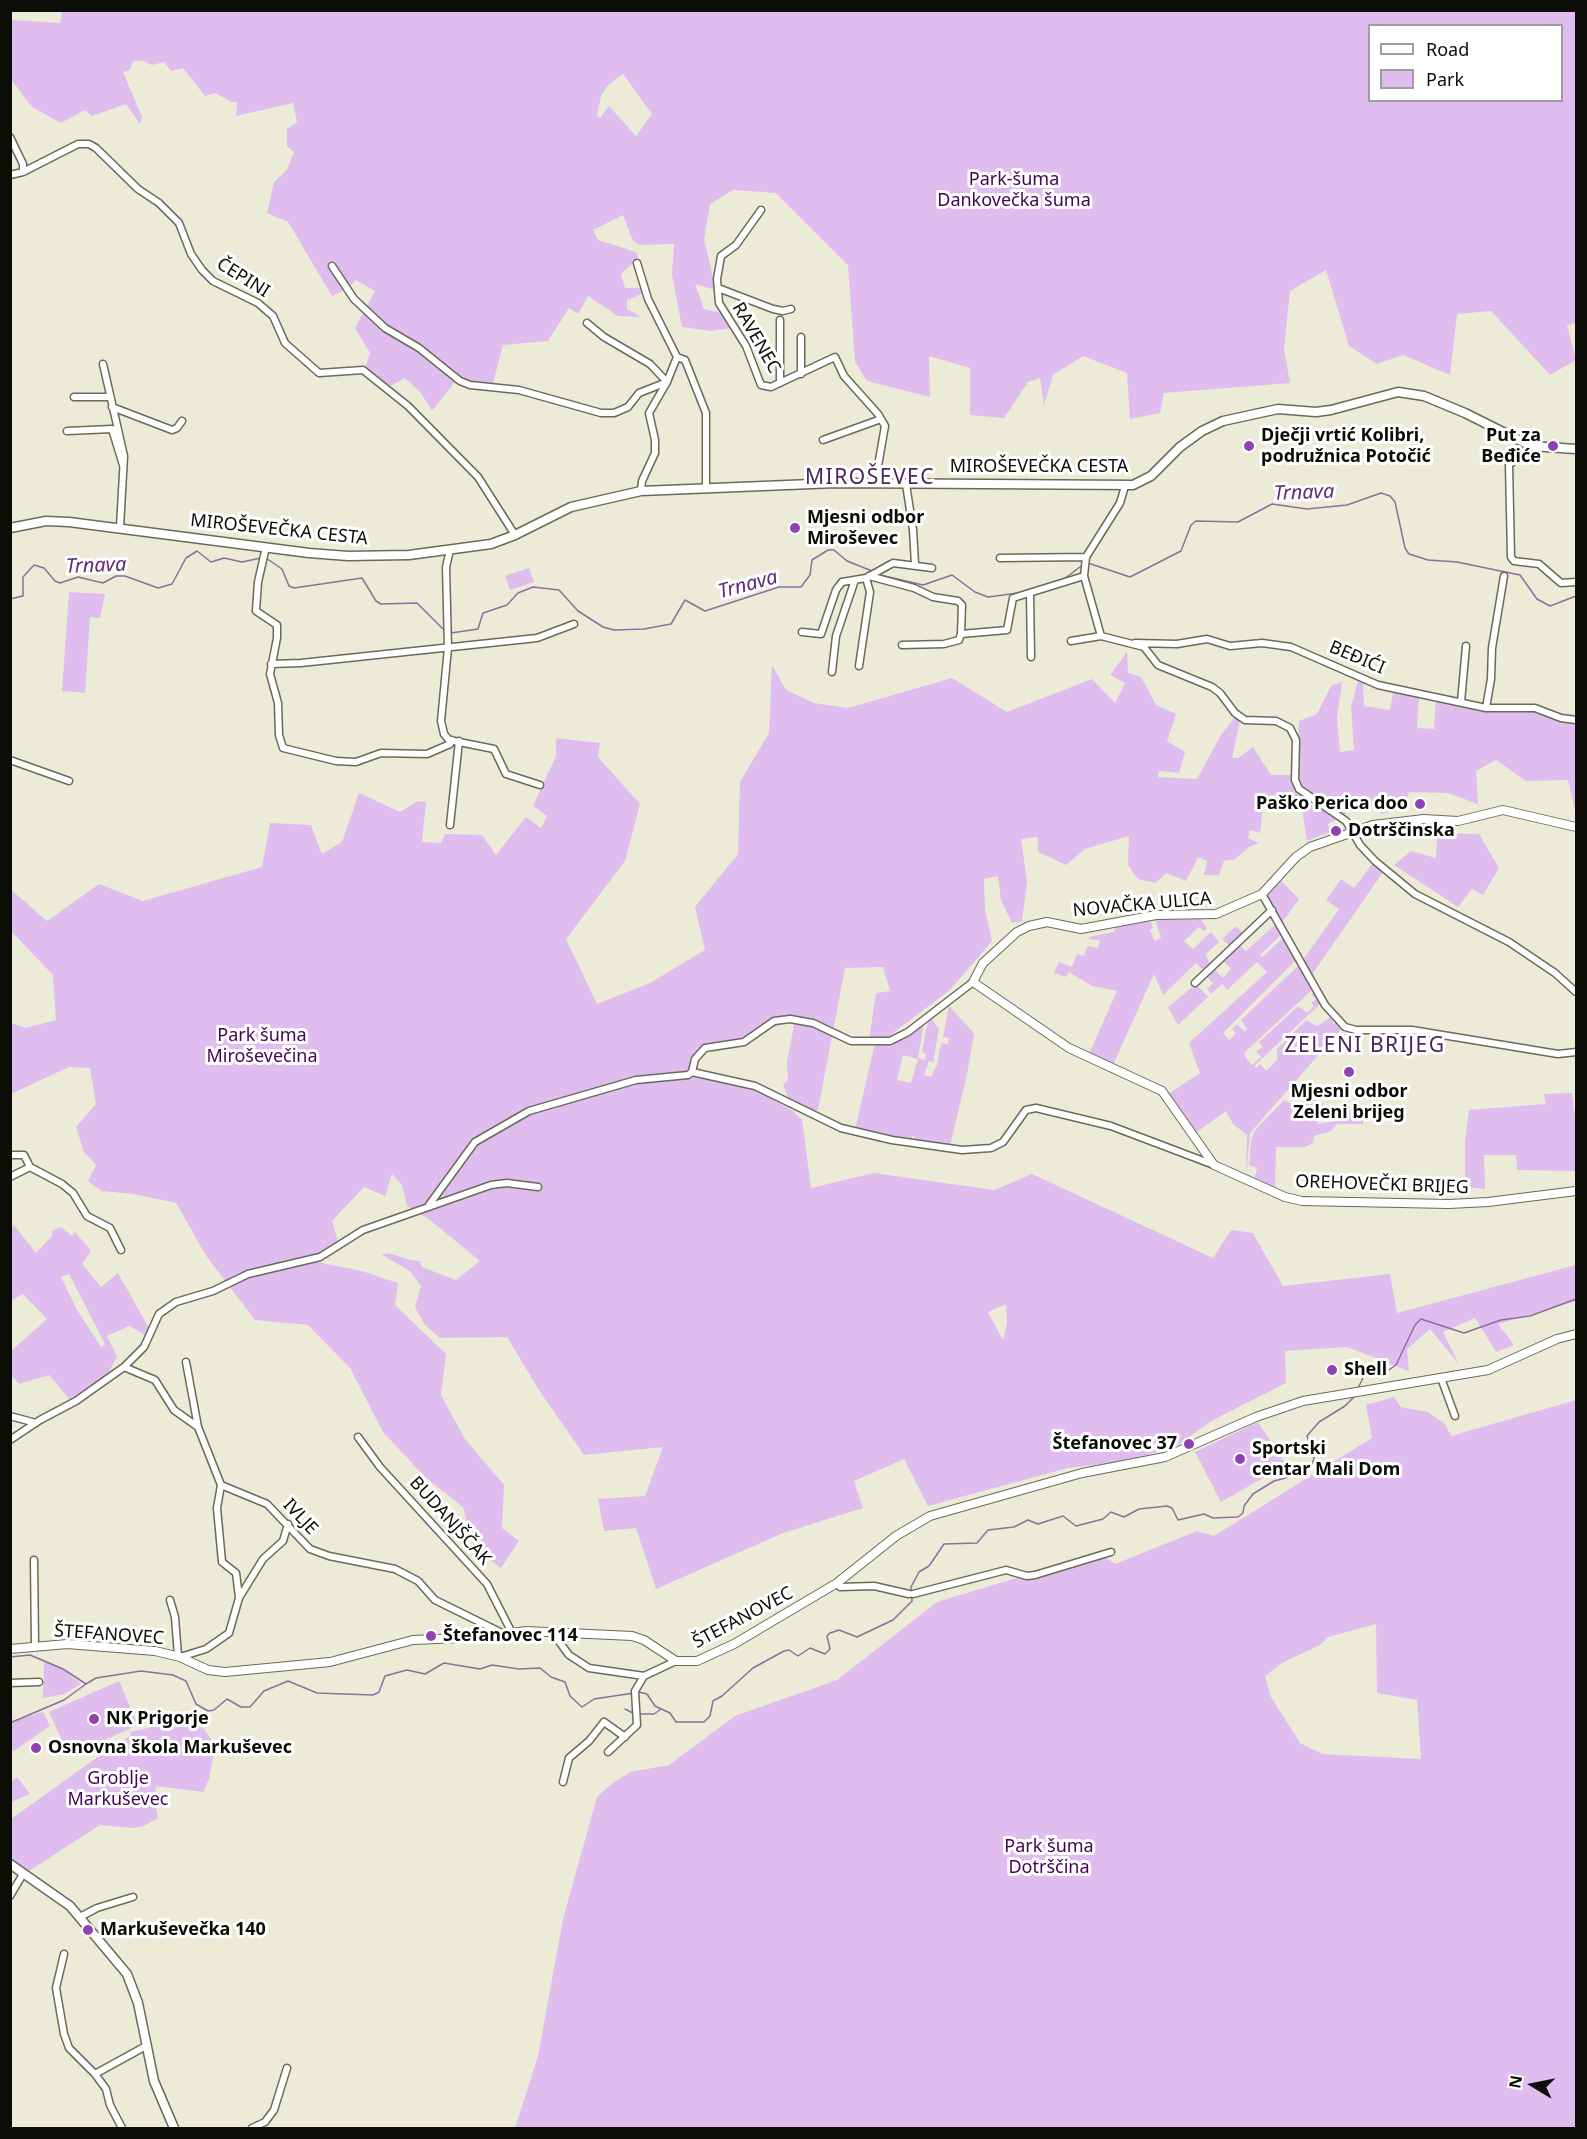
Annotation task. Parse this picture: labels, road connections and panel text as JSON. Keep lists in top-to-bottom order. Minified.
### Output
{"streets":{"main road":["MIROŠEVEČKA CESTA"],"street":["ČEPINI","RAVENEC","BEĐIĆI","NOVAČKA ULICA","OREHOVEČKI BRIJEG","IVLJE","BUDANJŠČAK","ŠTEFANOVEC"]},"crossings":[["ČEPINI","MIROŠEVEČKA CESTA"],["IVLJE","ŠTEFANOVEC"],["BUDANJŠČAK","ŠTEFANOVEC"]],"districts":["MIROŠEVEC","ZELENI BRIJEG"],"water":["Trnava"],"parks":["Park-šuma Dankovečka šuma","Park šuma Miroševečina","Groblje Markuševec","Park šuma Dotrščina"],"places":["Dječji vrtić Kolibri, podružnica Potočić","Put za Beđiće","Mjesni odbor Miroševec","Paško Perica doo","Dotrščinska","Mjesni odbor Zeleni brijeg","Shell","Štefanovec 37","Sportski centar Mali Dom","Štefanovec 114","NK Prigorje","Osnovna škola Markuševec","Markuševečka 140"],"legend":["Road","Park"],"north":"left"}
